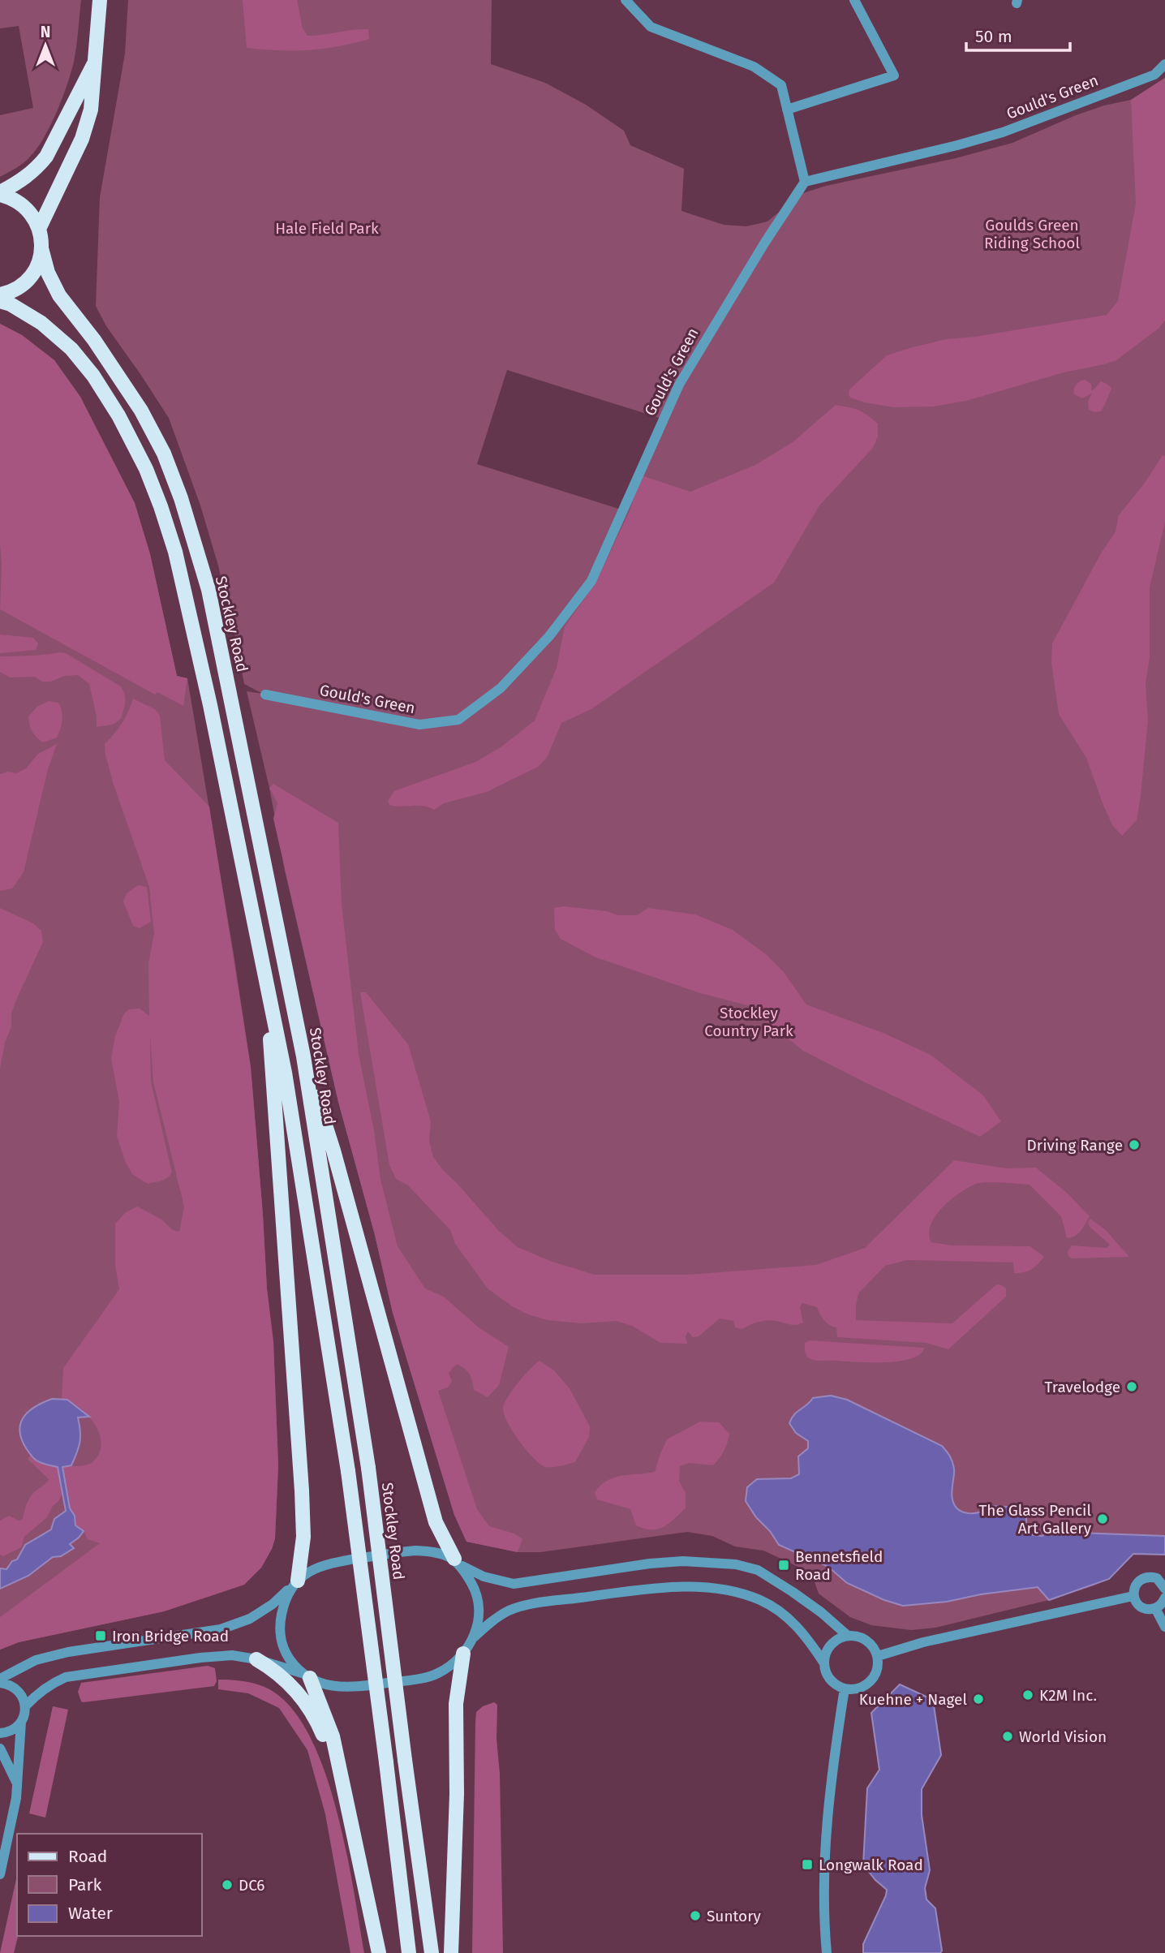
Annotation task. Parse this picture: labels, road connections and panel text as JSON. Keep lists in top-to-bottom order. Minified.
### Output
{"streets":{"main road":["Stockley Road"],"street":["Gould's Green"]},"parks":["Goulds Green Riding School","Hale Field Park","Stockley Country Park"],"places":{"other":["Driving Range","Travelodge","The Glass Pencil Art Gallery","K2M Inc.","Kuehne + Nagel","World Vision","DC6","Suntory"],"transit":["Bennetsfield Road","Iron Bridge Road","Longwalk Road"]},"legend":["Road","Park","Water"],"scale_bar":"50 m","north":"top"}
